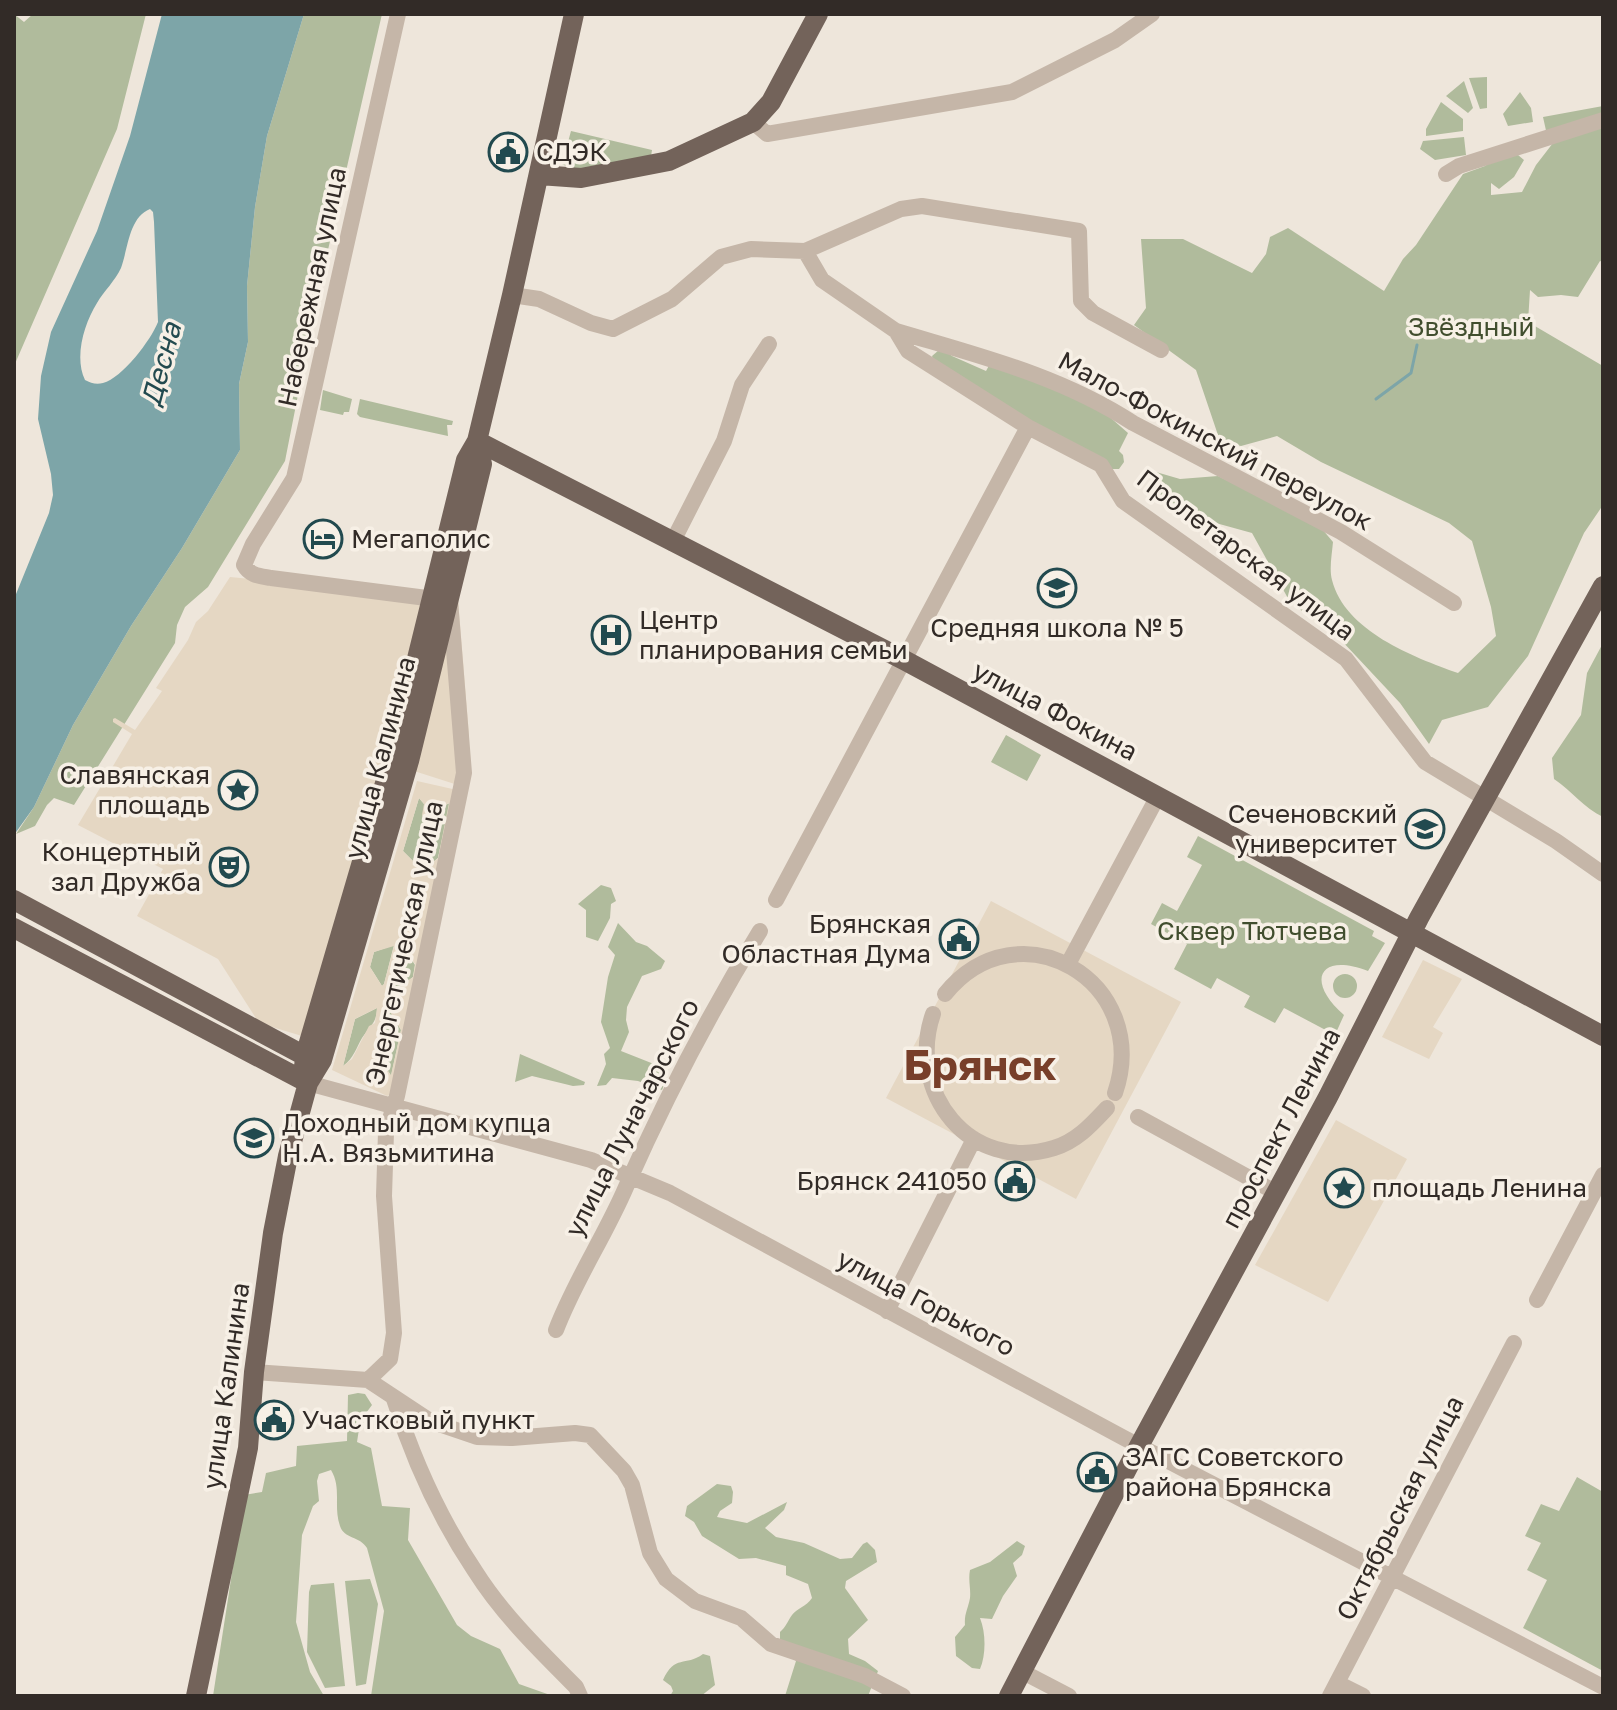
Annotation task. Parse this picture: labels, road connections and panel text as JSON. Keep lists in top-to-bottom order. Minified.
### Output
{"streets":{"main road":["улица Фокина","улица Калинина","проспект Ленина","улица Горького"],"street":["Набережная улица","Мало-Фокинский переулок","Пролетарская улица","Энергетическая улица","улица Луначарского","Октябрьская улица"]},"crossings":[["Набережная улица","улица Калинина"],["Набережная улица","Энергетическая улица"],["Мало-Фокинский переулок","Пролетарская улица"],["Пролетарская улица","проспект Ленина"],["улица Фокина","улица Калинина"],["улица Фокина","проспект Ленина"],["улица Калинина","Энергетическая улица"],["улица Калинина","улица Горького"],["Энергетическая улица","улица Горького"],["улица Луначарского","улица Горького"],["проспект Ленина","улица Горького"],["улица Горького","Октябрьская улица"]],"districts":["Брянск"],"water":["Десна"],"parks":["Звёздный","Сквер Тютчева"],"places":{"public building":["СДЭК","Брянская Областная Дума","Брянск 241050","Участковый пункт","ЗАГС Советского района Брянска"],"hotel":["Мегаполис"],"school or university":["Средняя школа № 5","Сеченовский университет","Доходный дом купца Н.А. Вязьмитина"],"hospital":["Центр планирования семьи"],"place":["Славянская площадь","площадь Ленина"],"theatre":["Концертный зал Дружба"]}}
